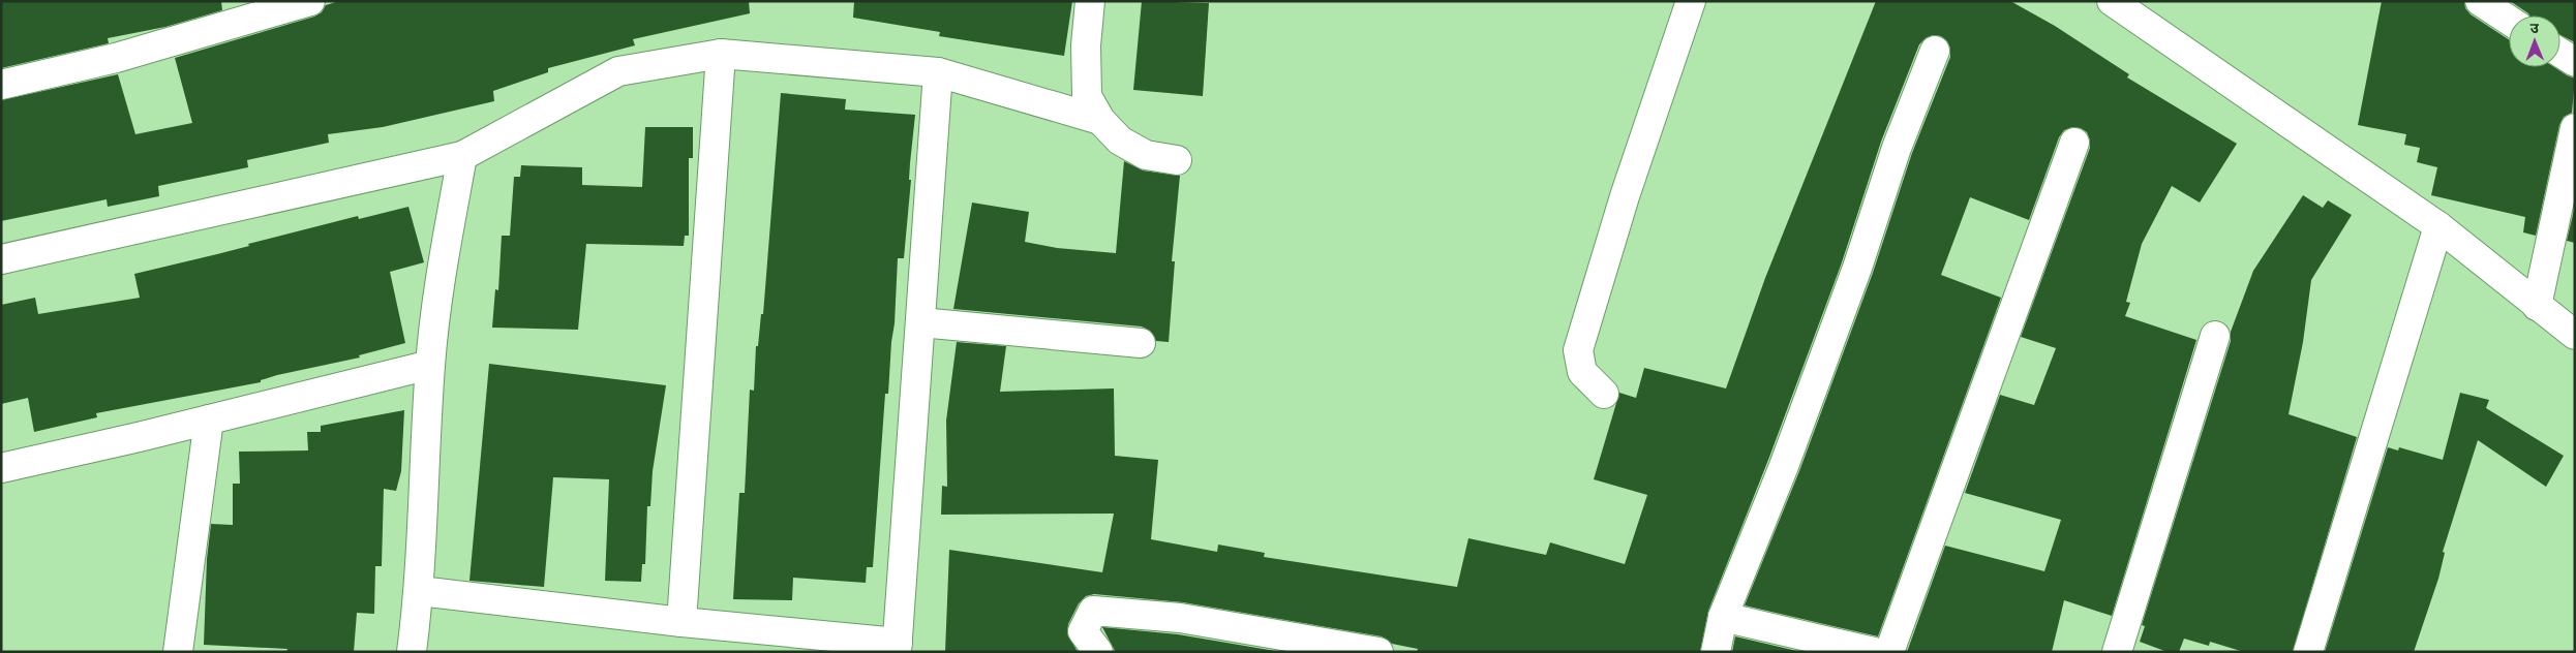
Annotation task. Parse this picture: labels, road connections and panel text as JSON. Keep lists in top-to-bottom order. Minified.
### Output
{"north":"top"}
